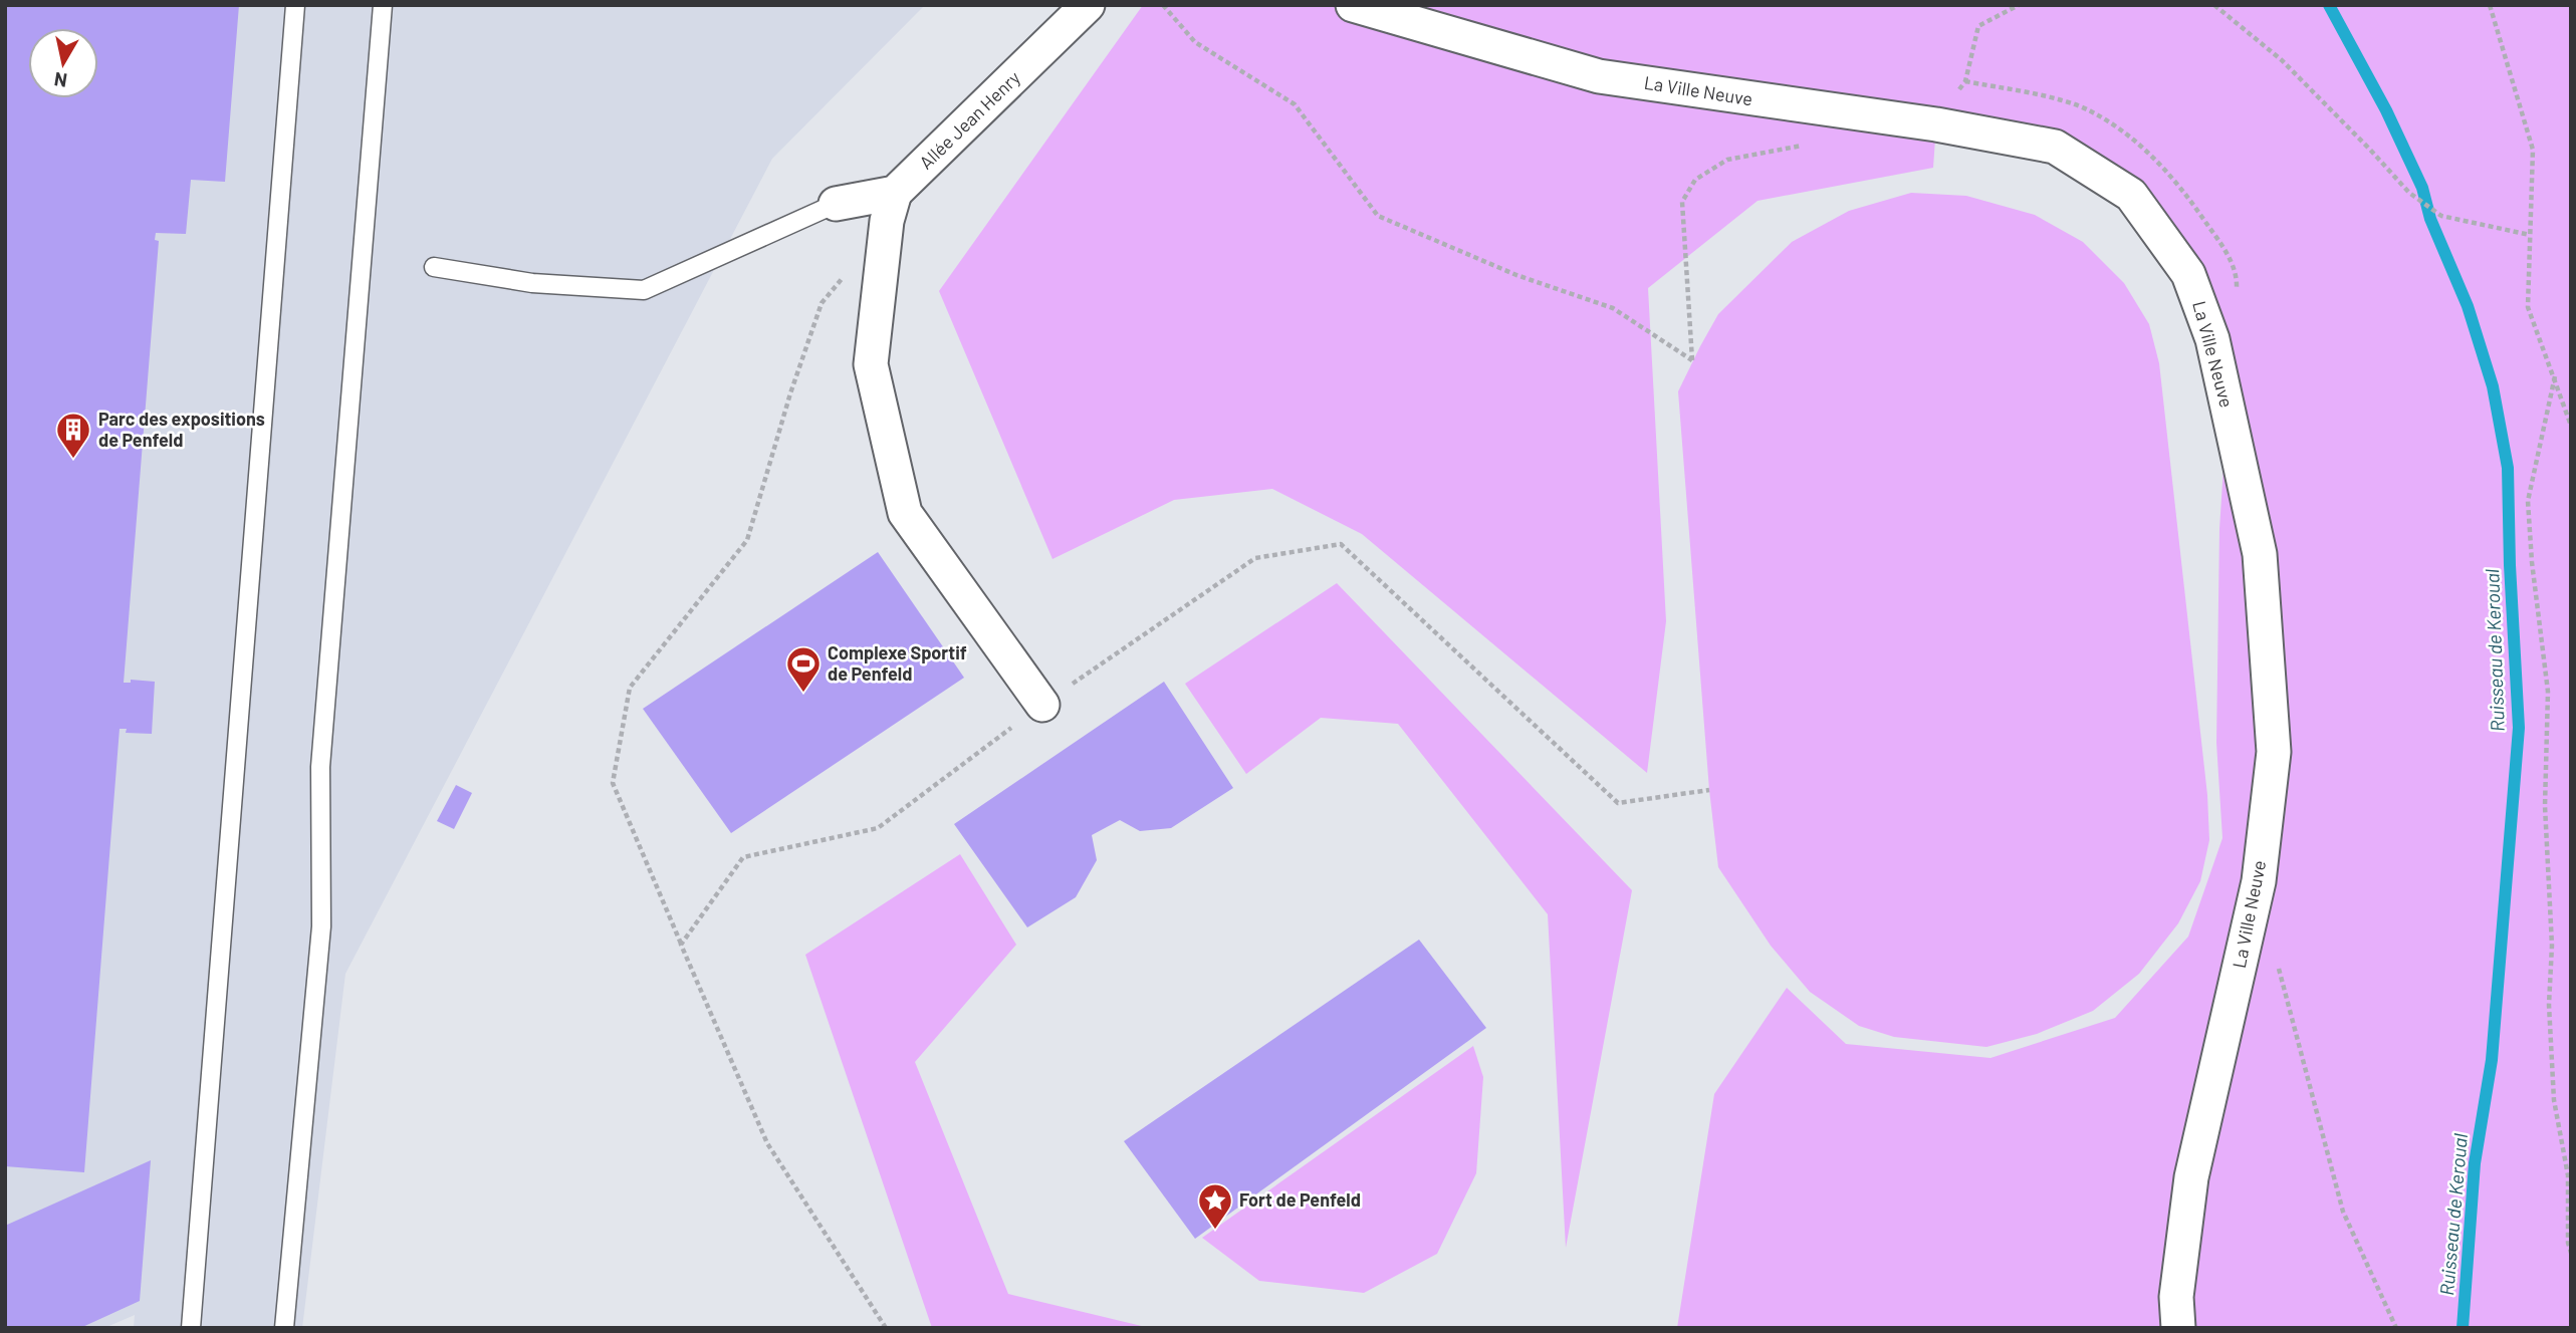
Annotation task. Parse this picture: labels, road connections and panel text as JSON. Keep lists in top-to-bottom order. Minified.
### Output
{"streets":{"street":["La Ville Neuve","Allée Jean Henry"]},"water":["Ruisseau de Keroual"],"places":{"building":["Parc des expositions de Penfeld"],"sports":["Complexe Sportif de Penfeld"],"place":["Fort de Penfeld"]},"north":"bottom"}
